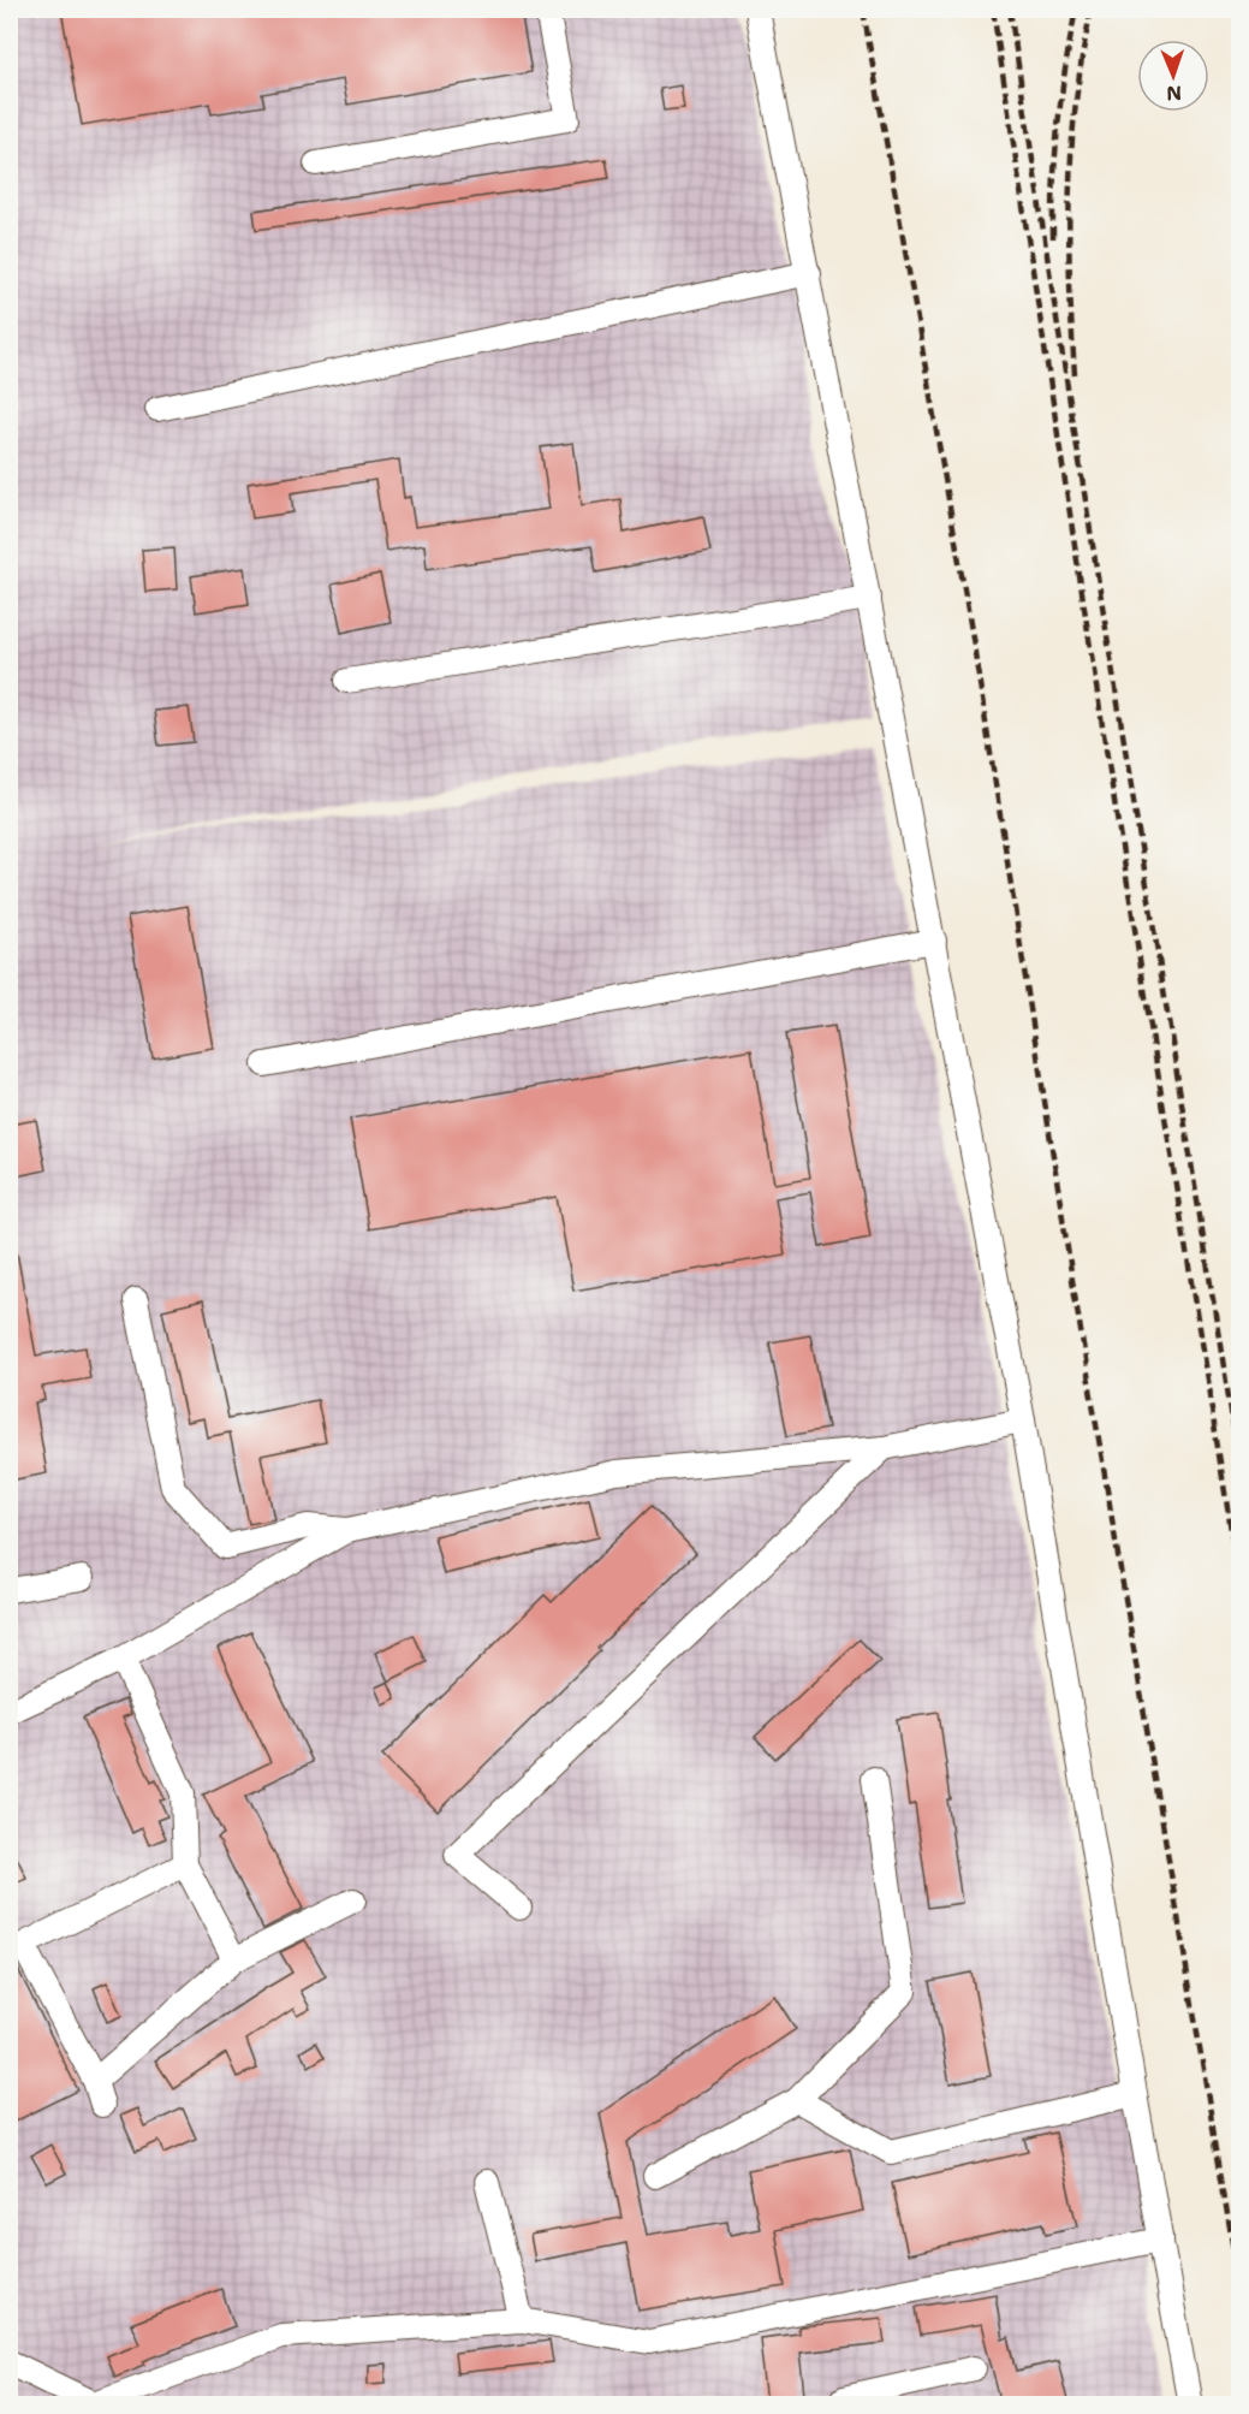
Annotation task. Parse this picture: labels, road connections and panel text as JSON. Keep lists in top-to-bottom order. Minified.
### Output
{"north":"bottom"}
